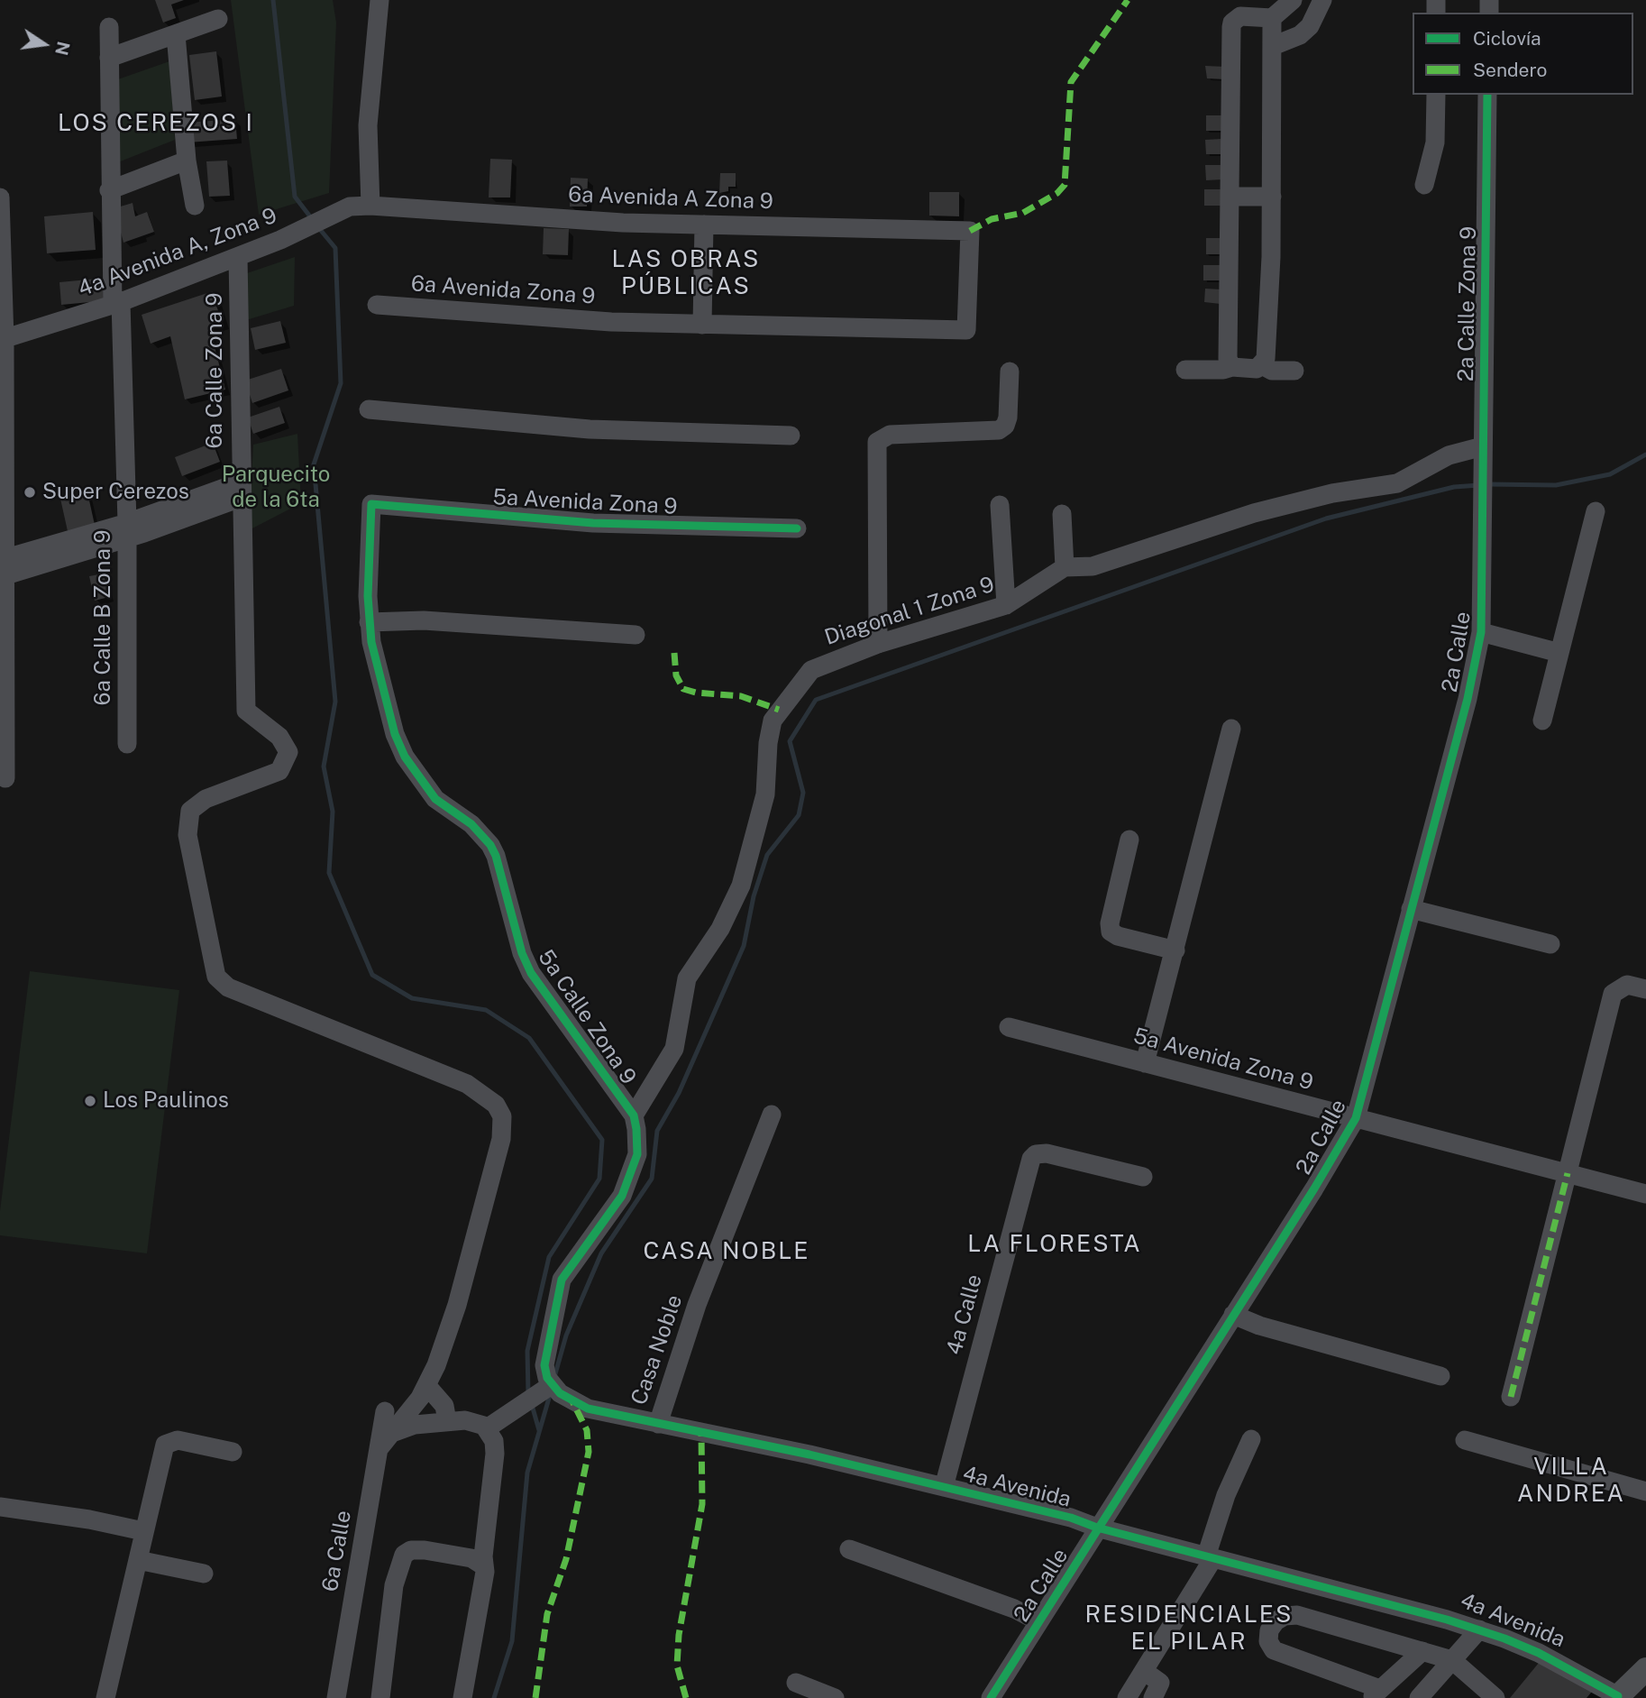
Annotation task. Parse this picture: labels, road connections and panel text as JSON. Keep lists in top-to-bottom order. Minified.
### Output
{"streets":{"street":["6a Avenida A Zona 9","4a Avenida A, Zona 9","6a Avenida Zona 9","2a Calle Zona 9","6a Calle Zona 9","5a Avenida Zona 9","Diagonal 1 Zona 9","6a Calle B Zona 9","2a Calle","5a Calle Zona 9","4a Calle","Casa Noble","4a Avenida","6a Calle"]},"crossings":[["6a Avenida A Zona 9","4a Avenida A, Zona 9"],["6a Avenida A Zona 9","6a Avenida Zona 9"],["4a Avenida A, Zona 9","6a Calle Zona 9"],["4a Avenida A, Zona 9","6a Calle B Zona 9"],["2a Calle Zona 9","Diagonal 1 Zona 9"],["2a Calle Zona 9","2a Calle"],["5a Avenida Zona 9","2a Calle"],["5a Avenida Zona 9","5a Calle Zona 9"],["Diagonal 1 Zona 9","5a Calle Zona 9"],["2a Calle","4a Avenida"],["5a Calle Zona 9","4a Avenida"],["4a Calle","4a Avenida"],["Casa Noble","4a Avenida"]],"districts":["LOS CEREZOS I","LAS OBRAS PÚBLICAS","LA FLORESTA","CASA NOBLE","VILLA ANDREA","RESIDENCIALES EL PILAR"],"parks":["Parquecito de la 6ta"],"places":["Super Cerezos","Los Paulinos"],"legend":["Ciclovía","Sendero"],"north":"right"}
